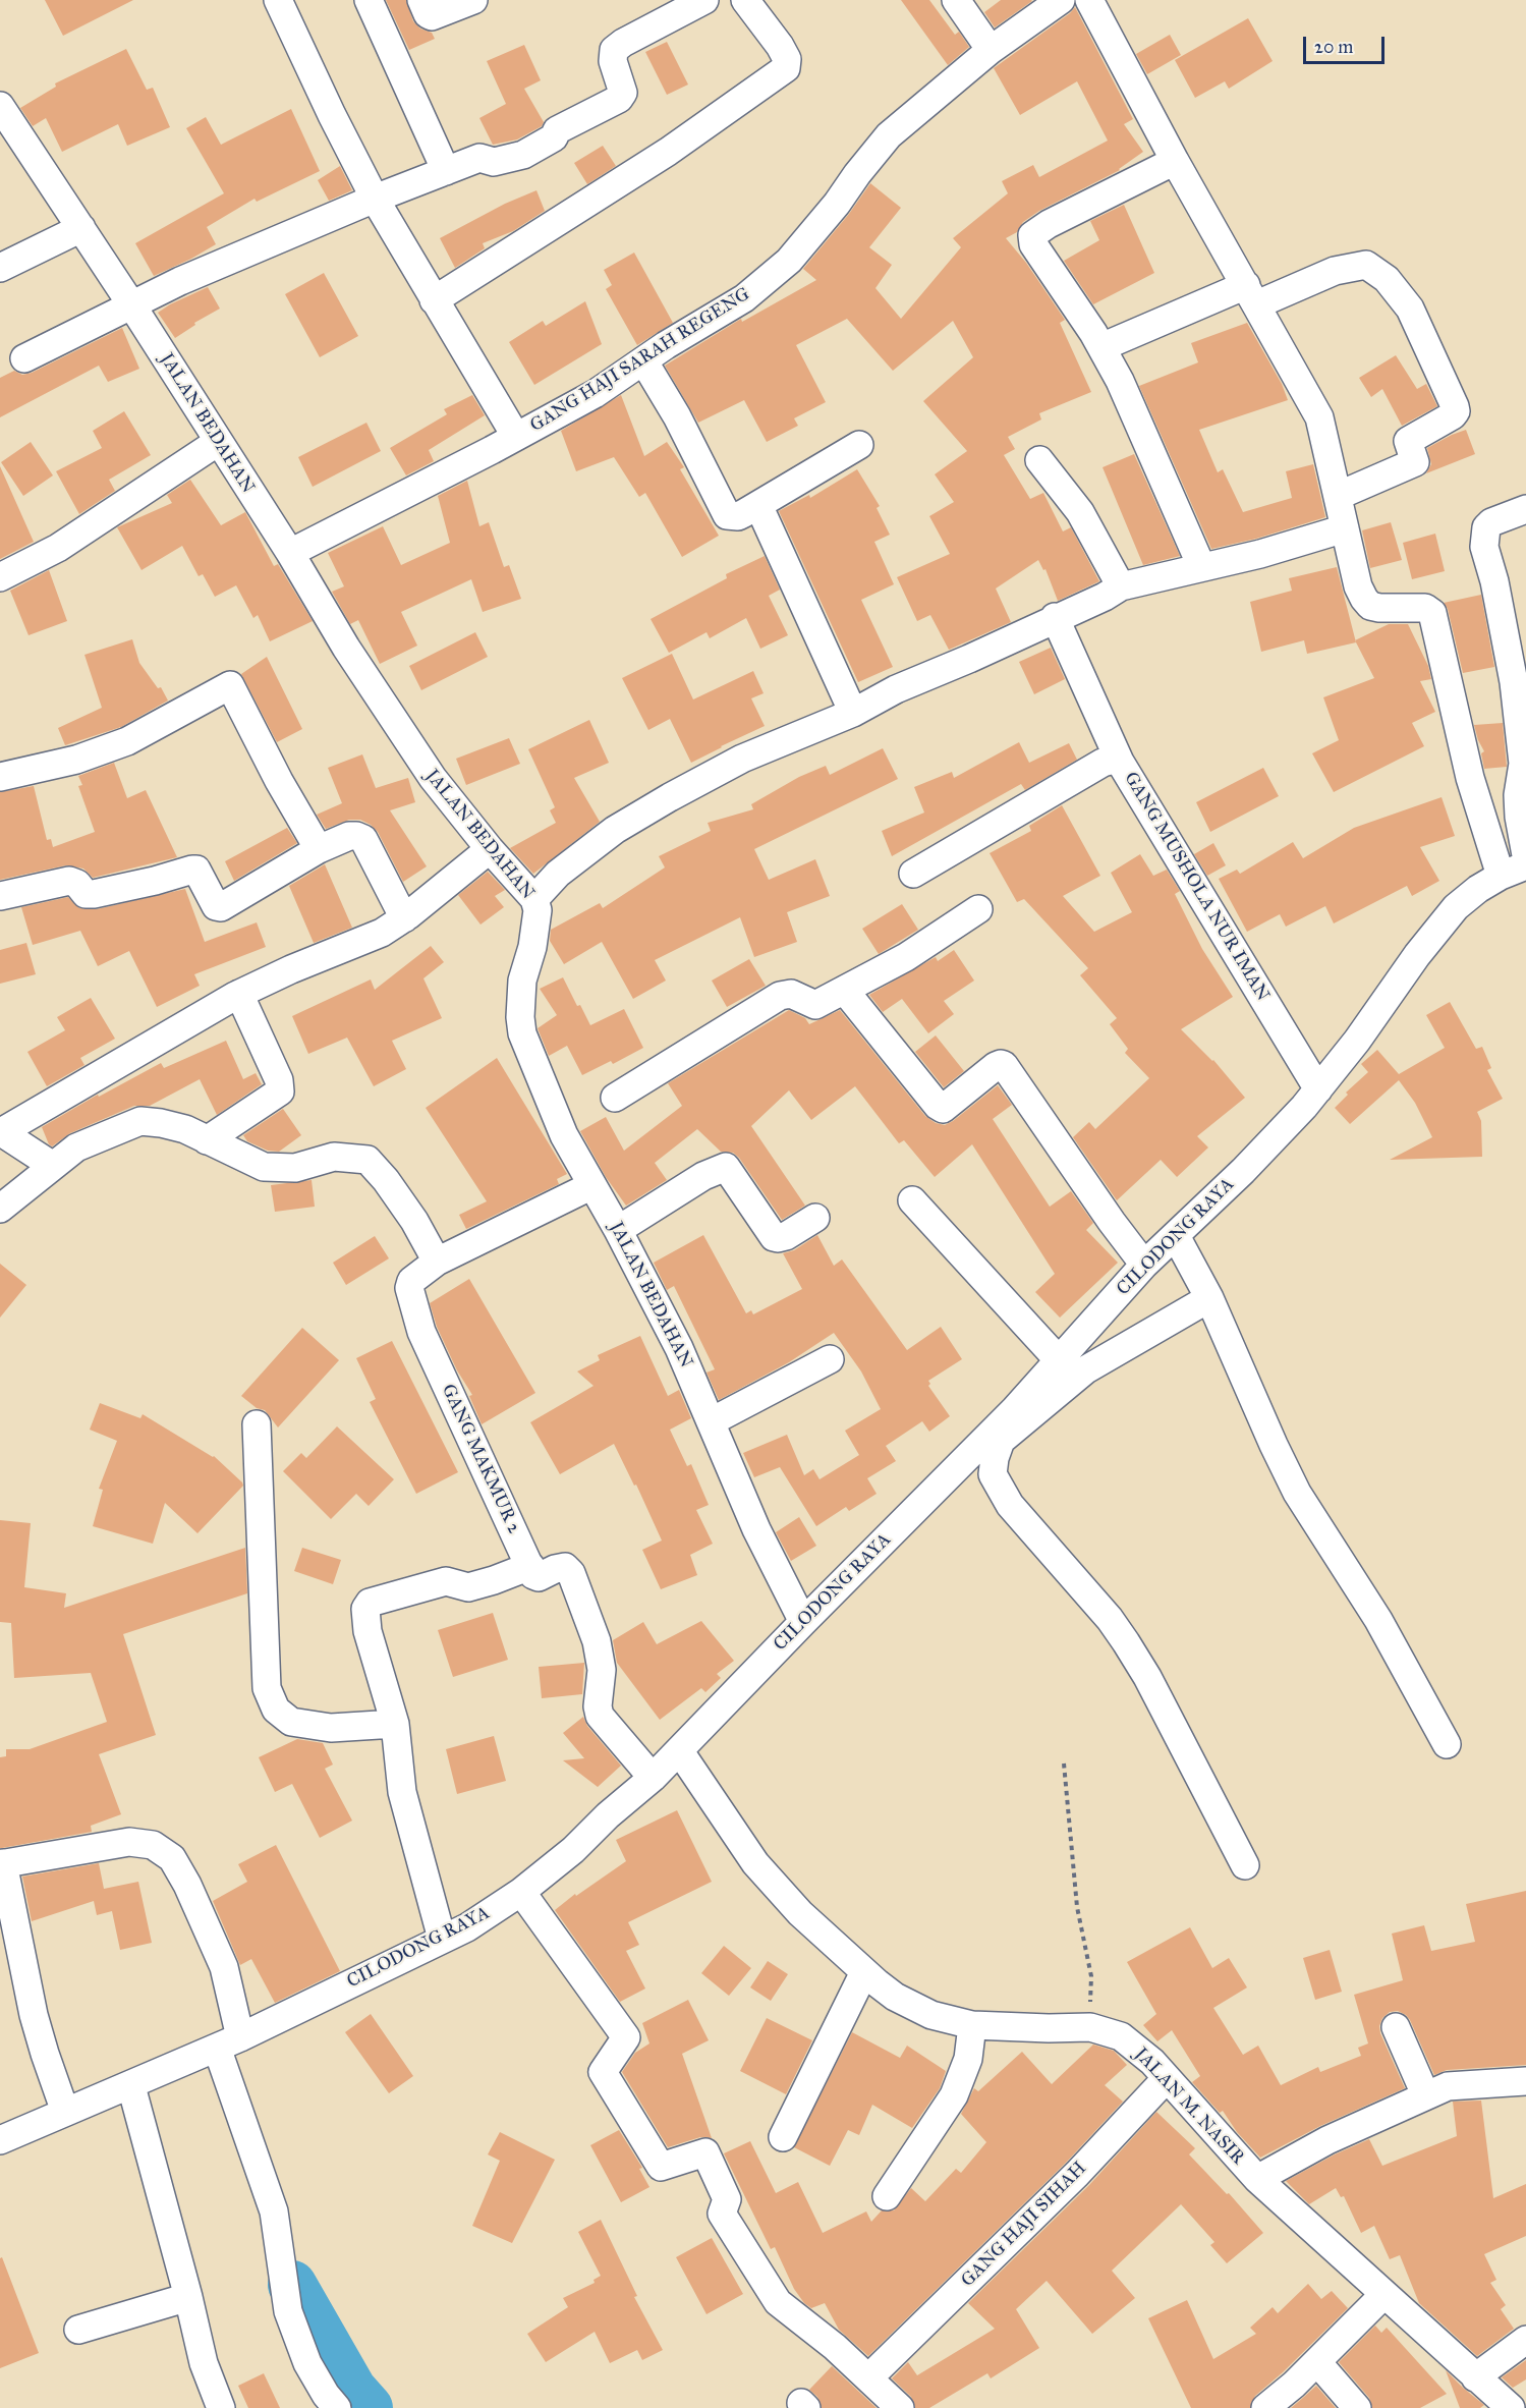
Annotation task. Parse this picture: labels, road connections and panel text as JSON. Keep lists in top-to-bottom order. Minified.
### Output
{"streets":{"street":["GANG HAJI SARAH REGENG","JALAN BEDAHAN","GANG MUSHOLA NUR IMAN","CILODONG RAYA","GANG MAKMUR 2","JALAN M. NASIR","GANG HAJI SIHAH"]},"crossings":[["GANG HAJI SARAH REGENG","JALAN BEDAHAN"],["JALAN BEDAHAN","CILODONG RAYA"],["JALAN BEDAHAN","GANG MAKMUR 2"],["GANG MUSHOLA NUR IMAN","CILODONG RAYA"],["CILODONG RAYA","JALAN M. NASIR"],["JALAN M. NASIR","GANG HAJI SIHAH"]],"scale_bar":"20 m"}
